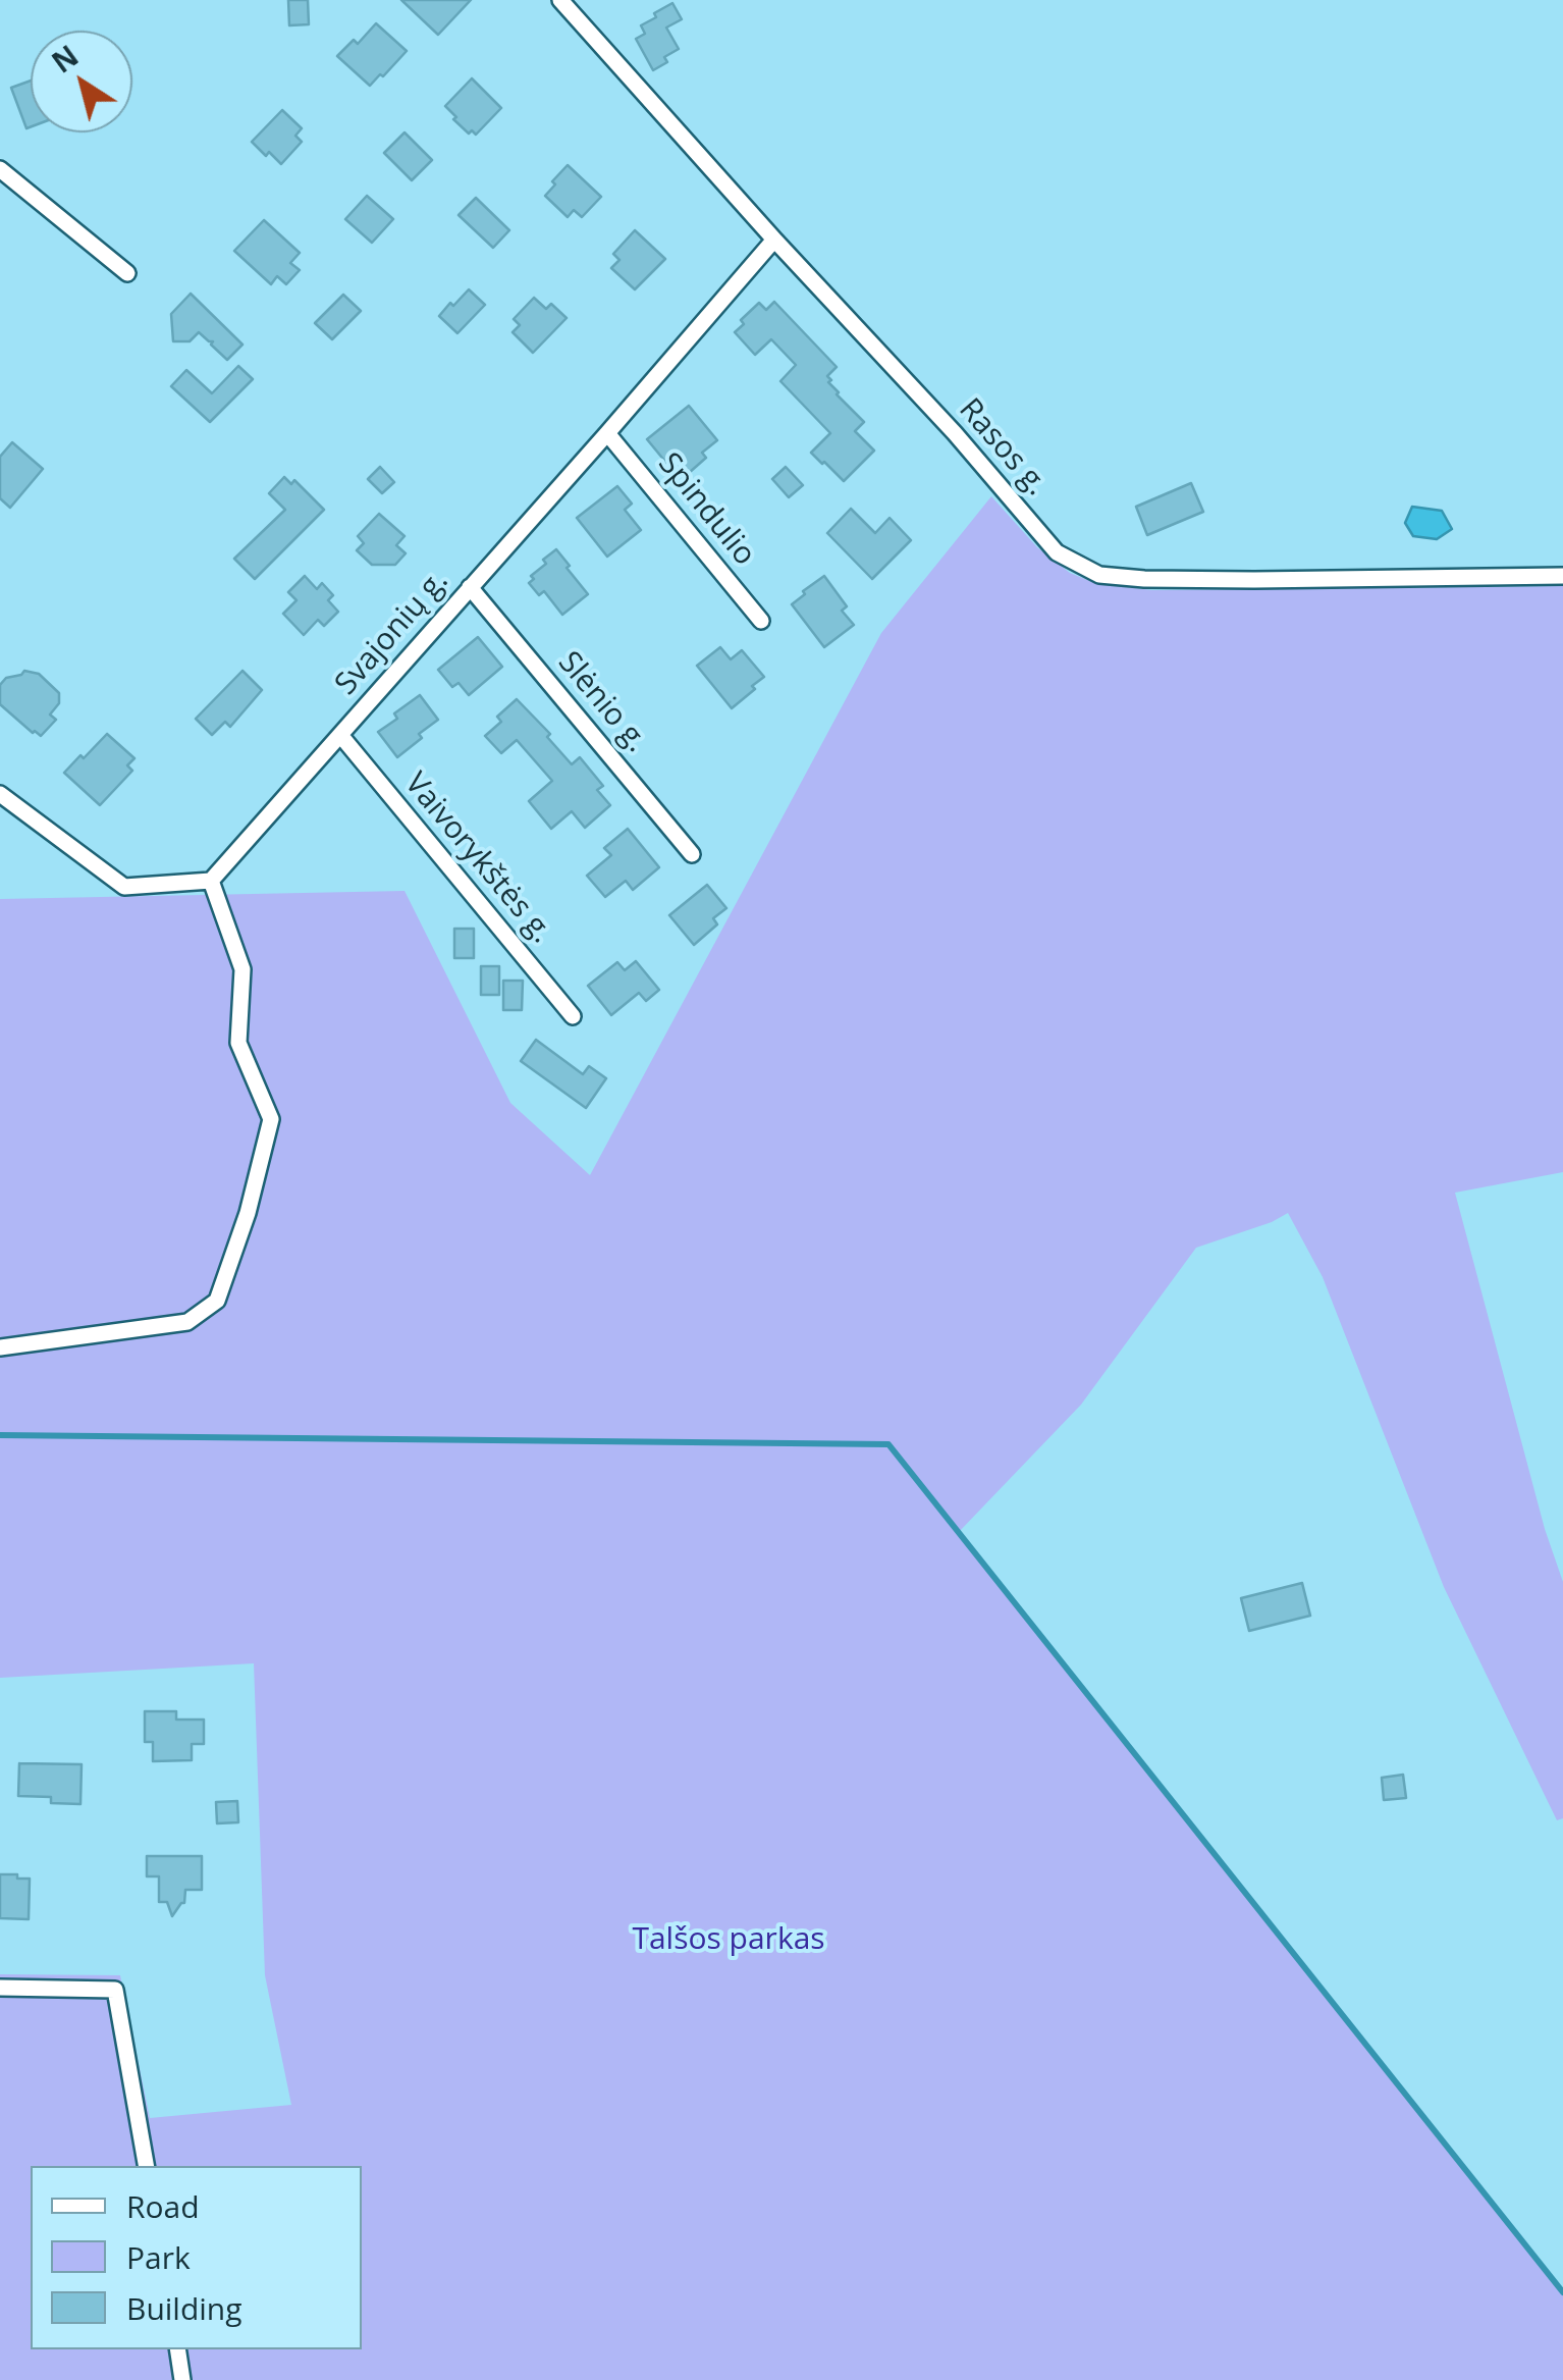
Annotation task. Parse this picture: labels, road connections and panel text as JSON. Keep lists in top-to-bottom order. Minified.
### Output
{"streets":{"street":["Rasos g.","Spindulio","Svajonių g.","Slėnio g.","Vaivorykštės g."]},"crossings":[["Rasos g.","Svajonių g."],["Spindulio","Svajonių g."],["Svajonių g.","Slėnio g."],["Svajonių g.","Vaivorykštės g."]],"parks":["Talšos parkas"],"legend":["Road","Park","Building"],"north":"top left"}
